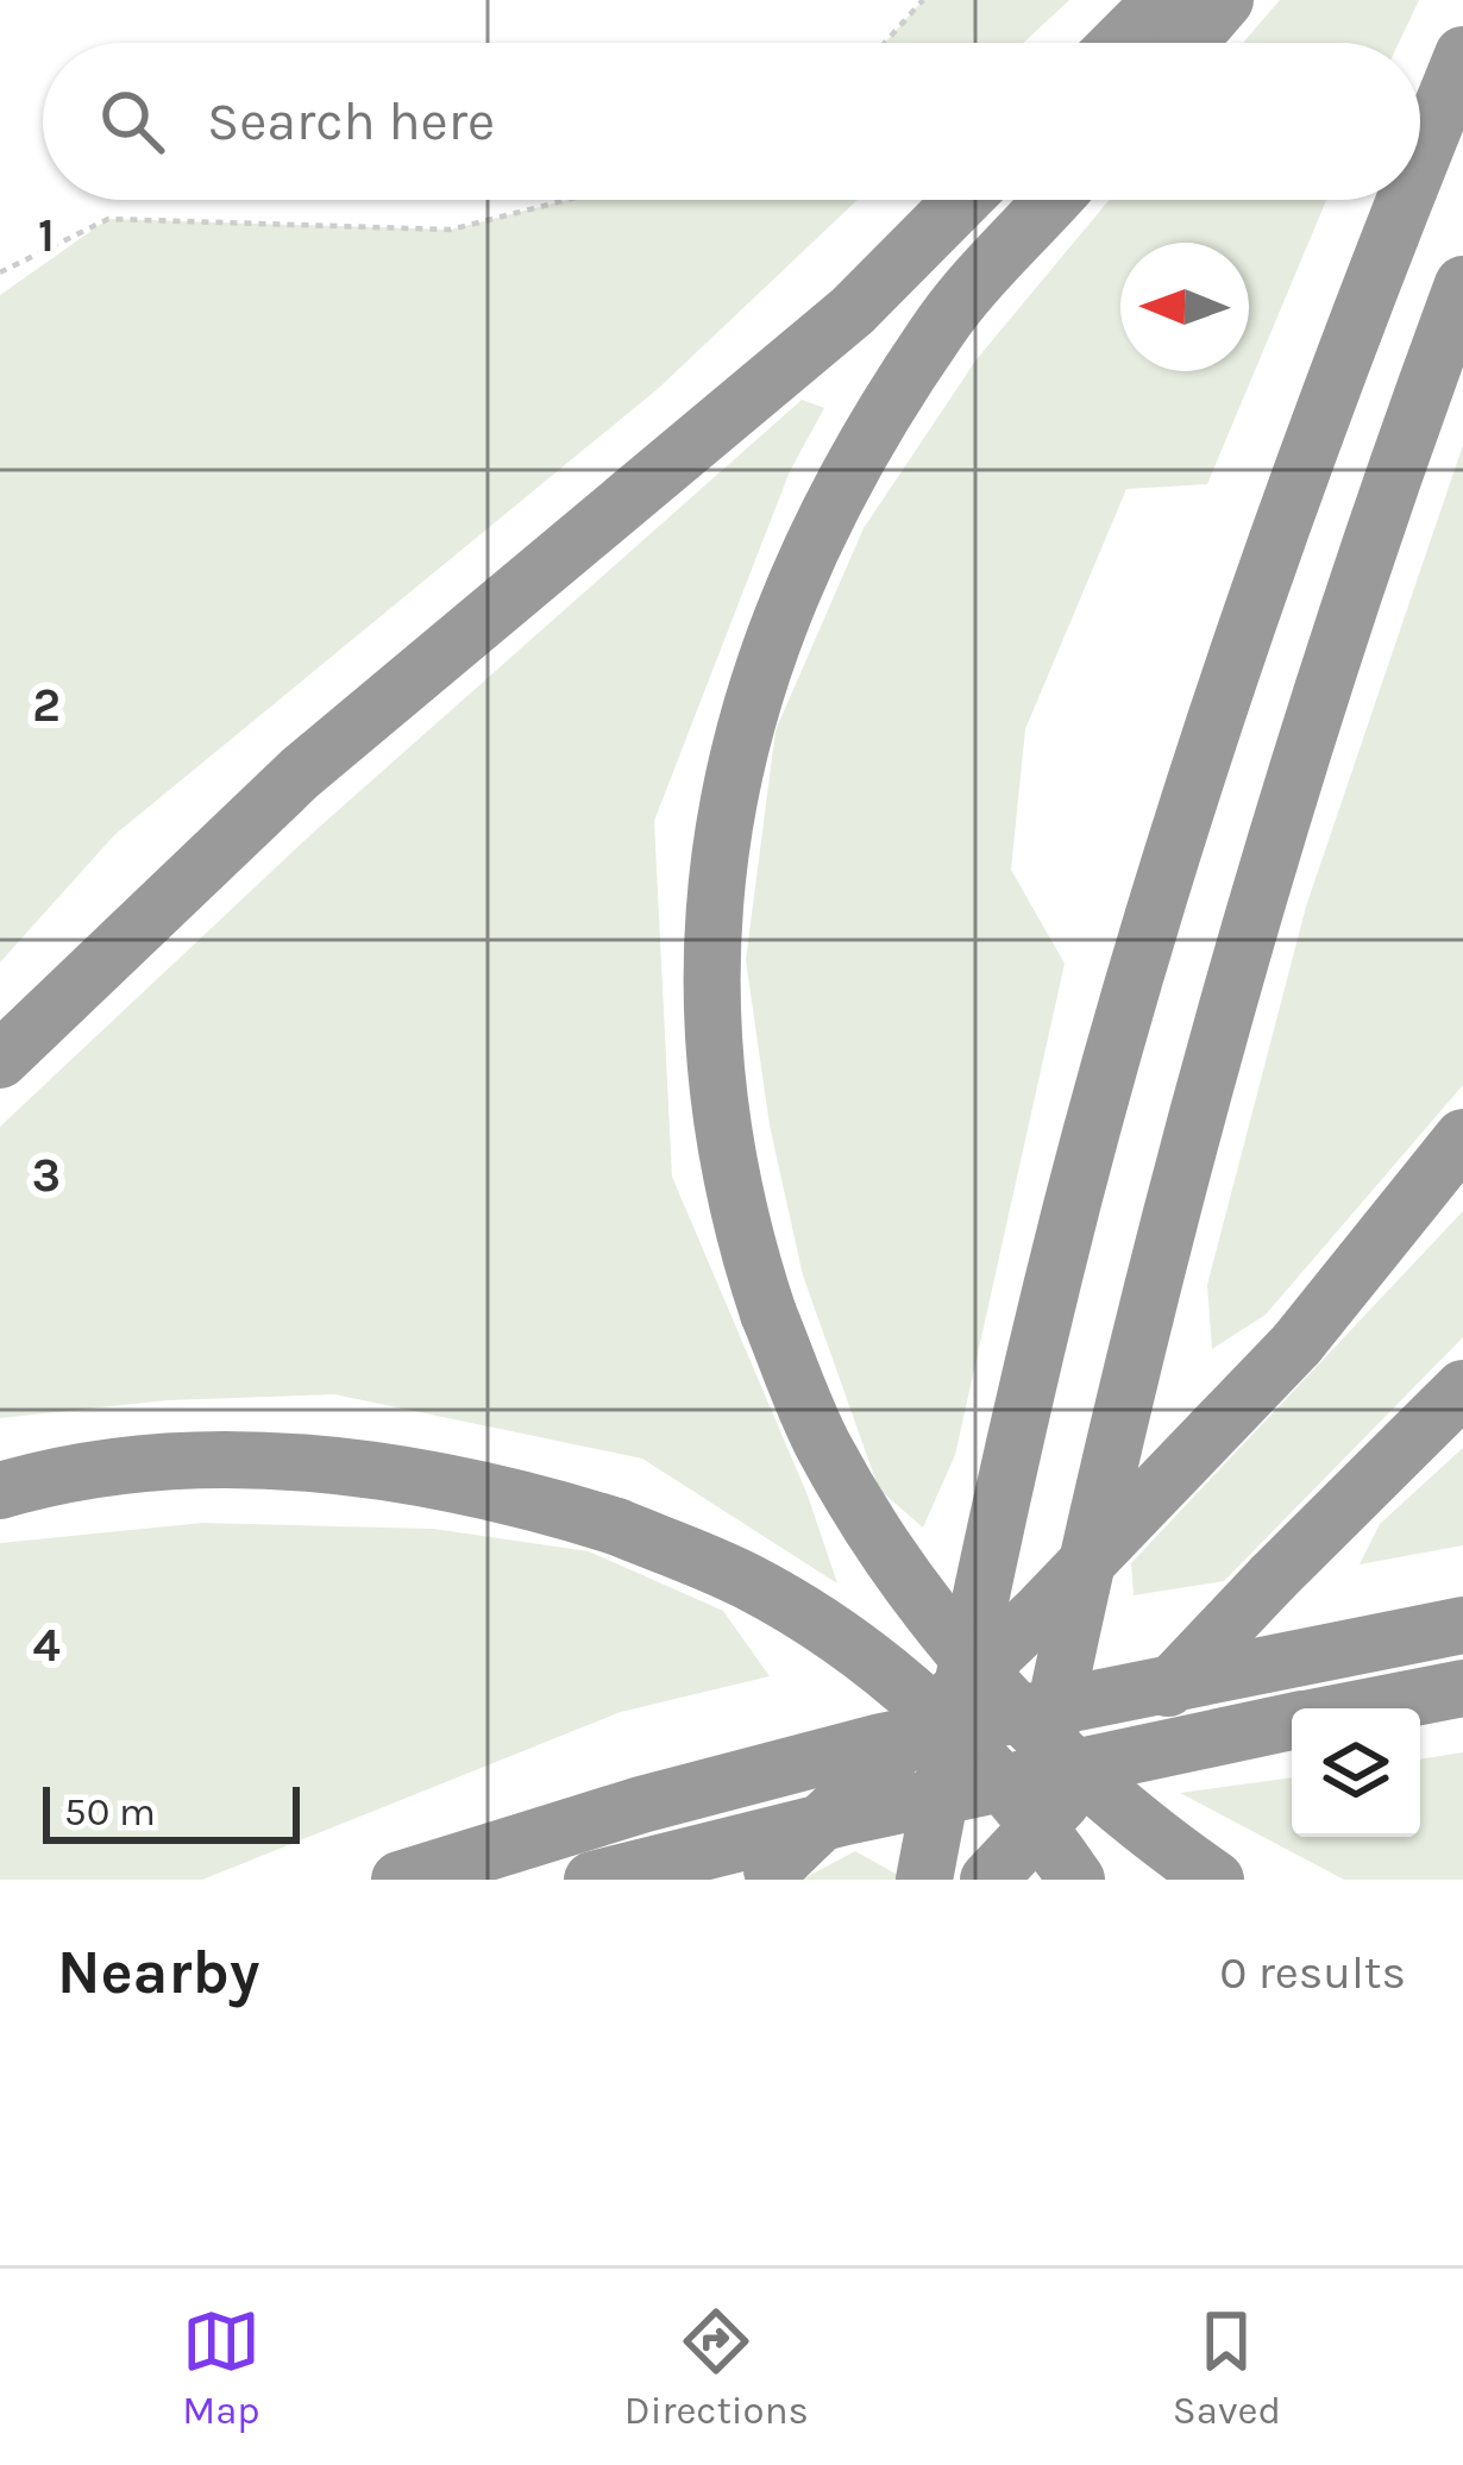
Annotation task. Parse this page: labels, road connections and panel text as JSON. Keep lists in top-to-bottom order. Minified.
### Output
{"scale_bar":"50 m","north":"left","page":{"search":"Search here","scale":"50 m","heading":["Nearby","0 results"],"nav":["Map","Directions","Saved"]},"grid":{"rows":["1","2","3","4"]}}
